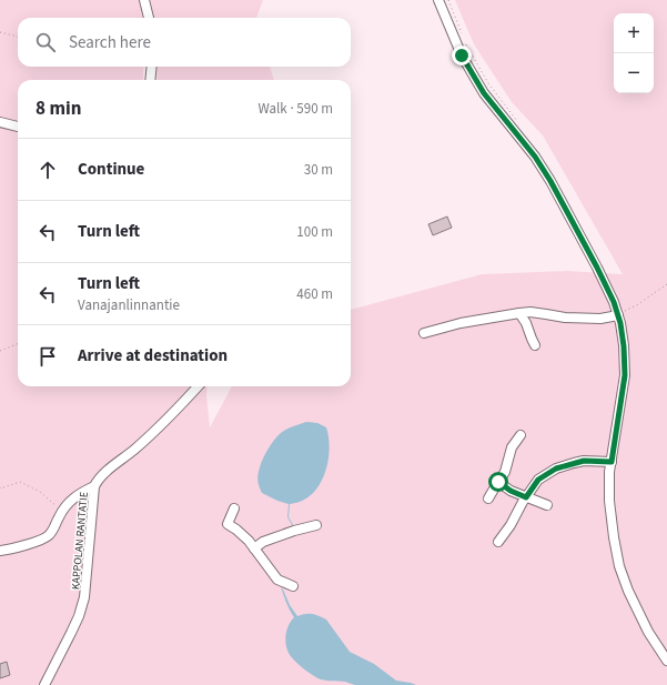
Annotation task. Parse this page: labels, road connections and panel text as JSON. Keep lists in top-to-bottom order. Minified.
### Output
{"streets":{"street":["KAPPOLAN RANTATIE"]},"page":{"map_buttons":["+","−"],"search":"Search here","heading":["8 min","Walk · 590 m"],"list":[["Continue","30 m"],["Turn left","100 m"],["Turn left","Vanajanlinnantie","460 m"],"Arrive at destination"]}}
